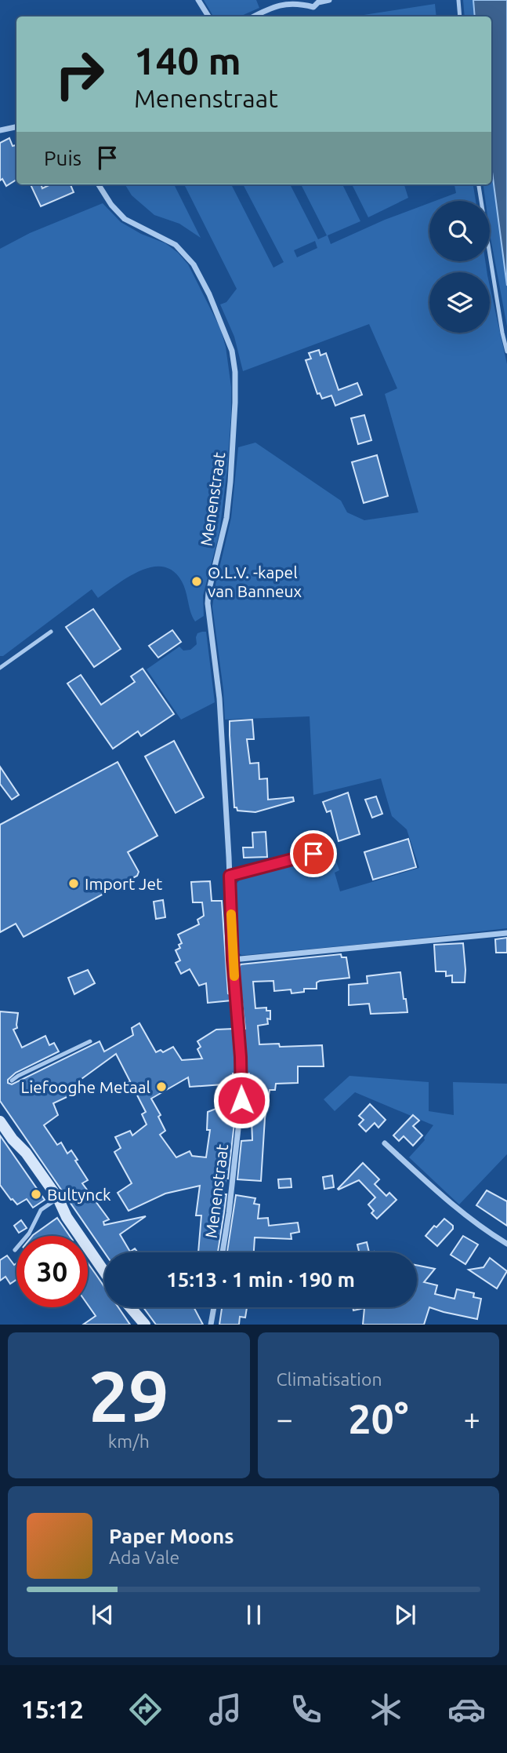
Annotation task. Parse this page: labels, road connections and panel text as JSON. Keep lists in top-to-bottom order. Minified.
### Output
{"streets":{"street":["Menenstraat"]},"places":["O.L.V. -kapel van Banneux","Import Jet","Liefooghe Metaal","Bultynck"],"page":{"turn":["140 m","Menenstraat"],"then":"Puis","limit":"30","trip":"15:13 · 1 min · 190 m","tile":[["29","km/h"],"Climatisation"],"heat":["−","20°","+"],"song":["Paper Moons","Ada Vale"],"tabs":"15:12"}}
